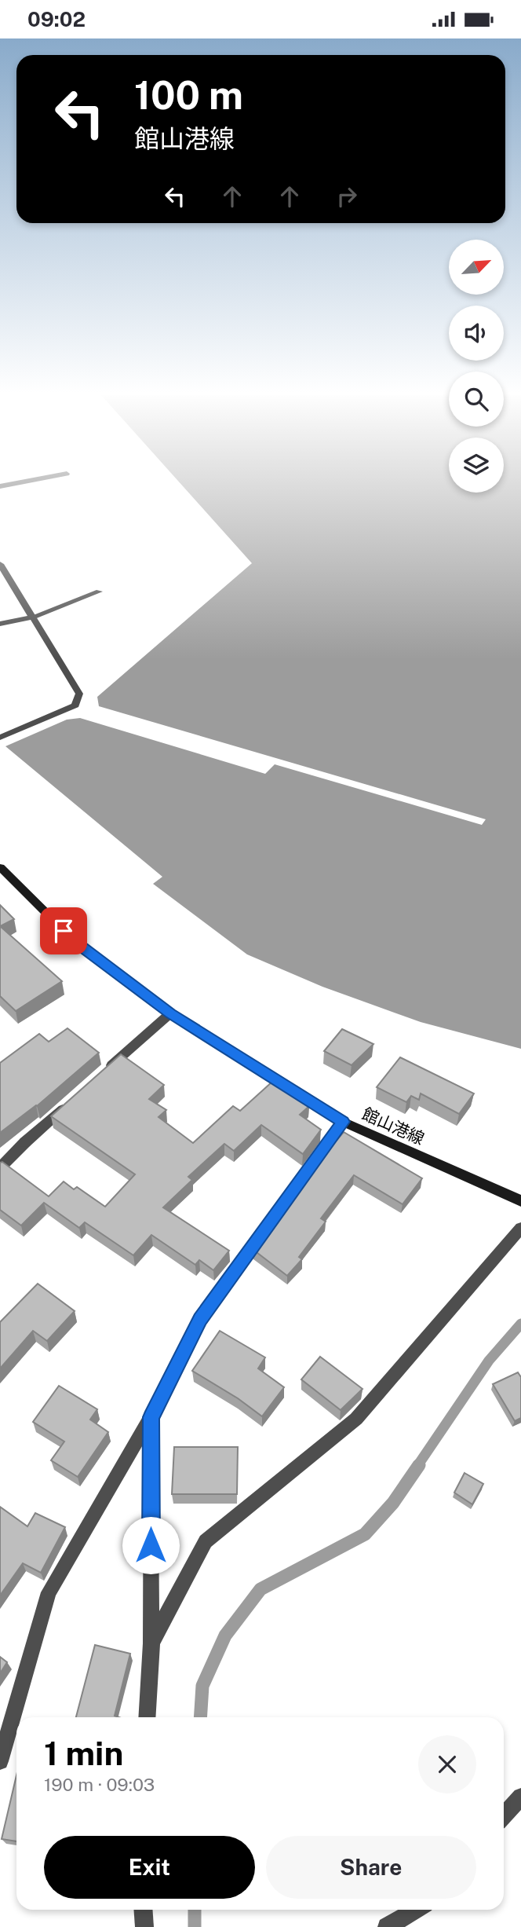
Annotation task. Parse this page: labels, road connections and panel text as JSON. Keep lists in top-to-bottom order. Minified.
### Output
{"streets":{"main road":["館山港線"]},"north":"top right","page":{"status":"09:02","turn":["100 m","館山港線"],"heading":["1 min","190 m · 09:03"],"buttons":["Exit","Share"]}}
